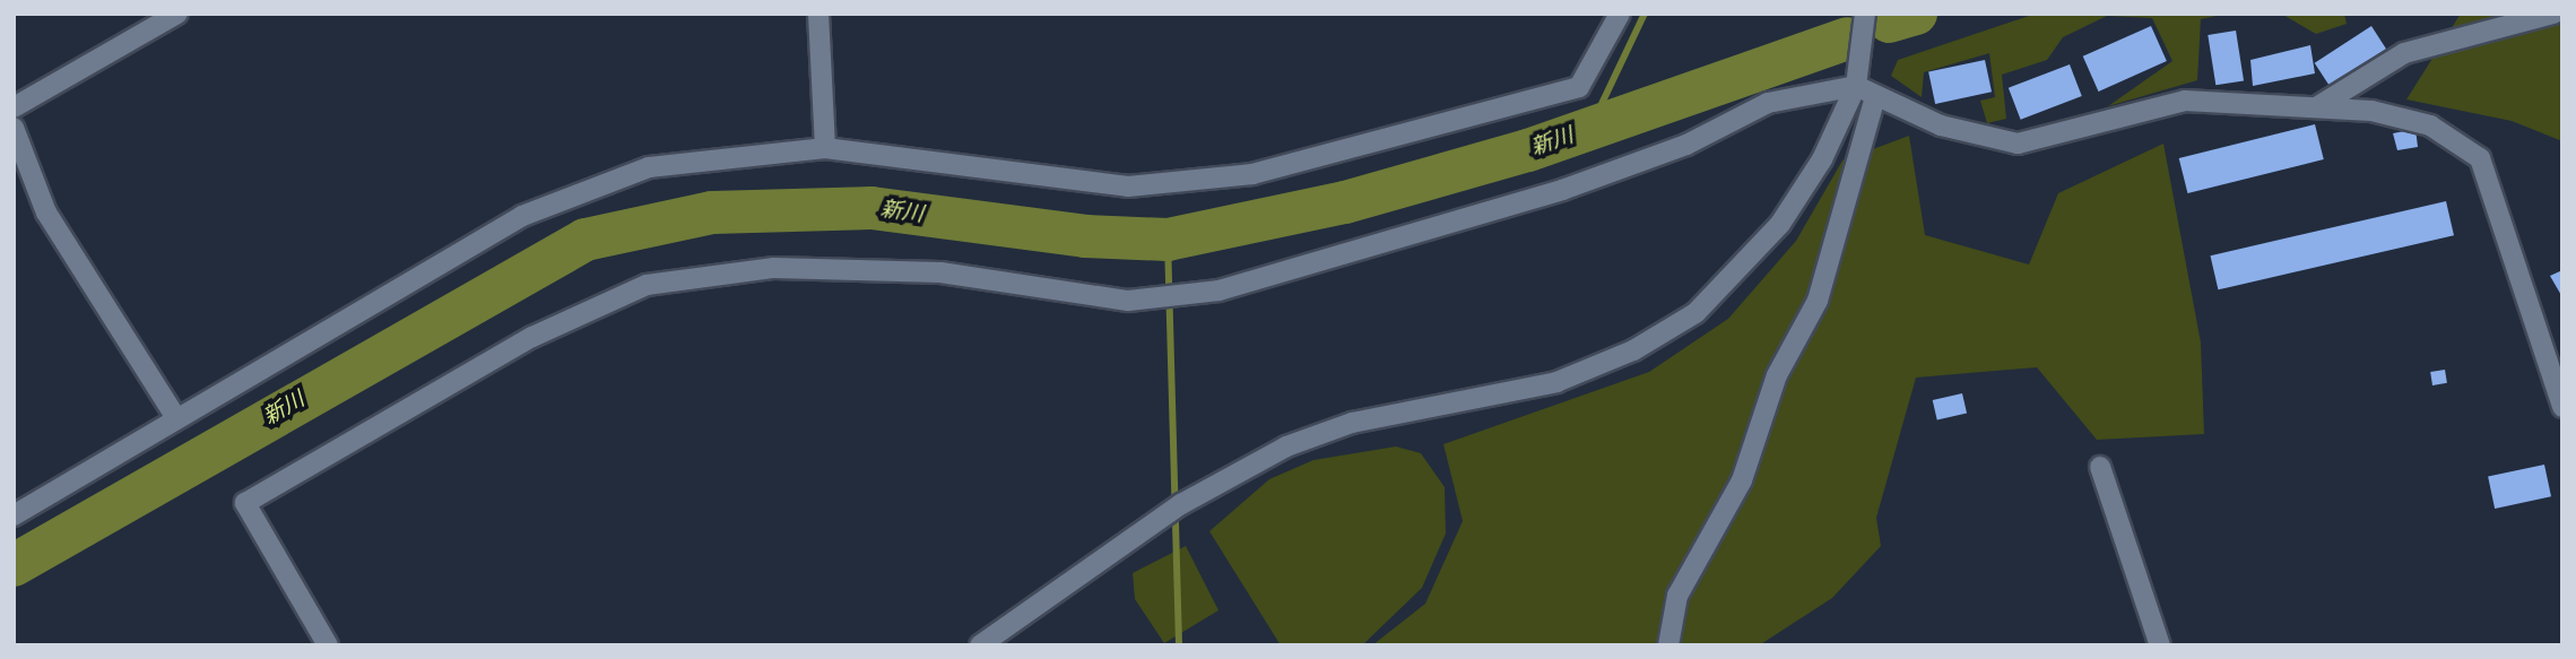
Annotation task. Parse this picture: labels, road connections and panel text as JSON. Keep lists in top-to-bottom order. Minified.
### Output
{"water":["新川"]}
